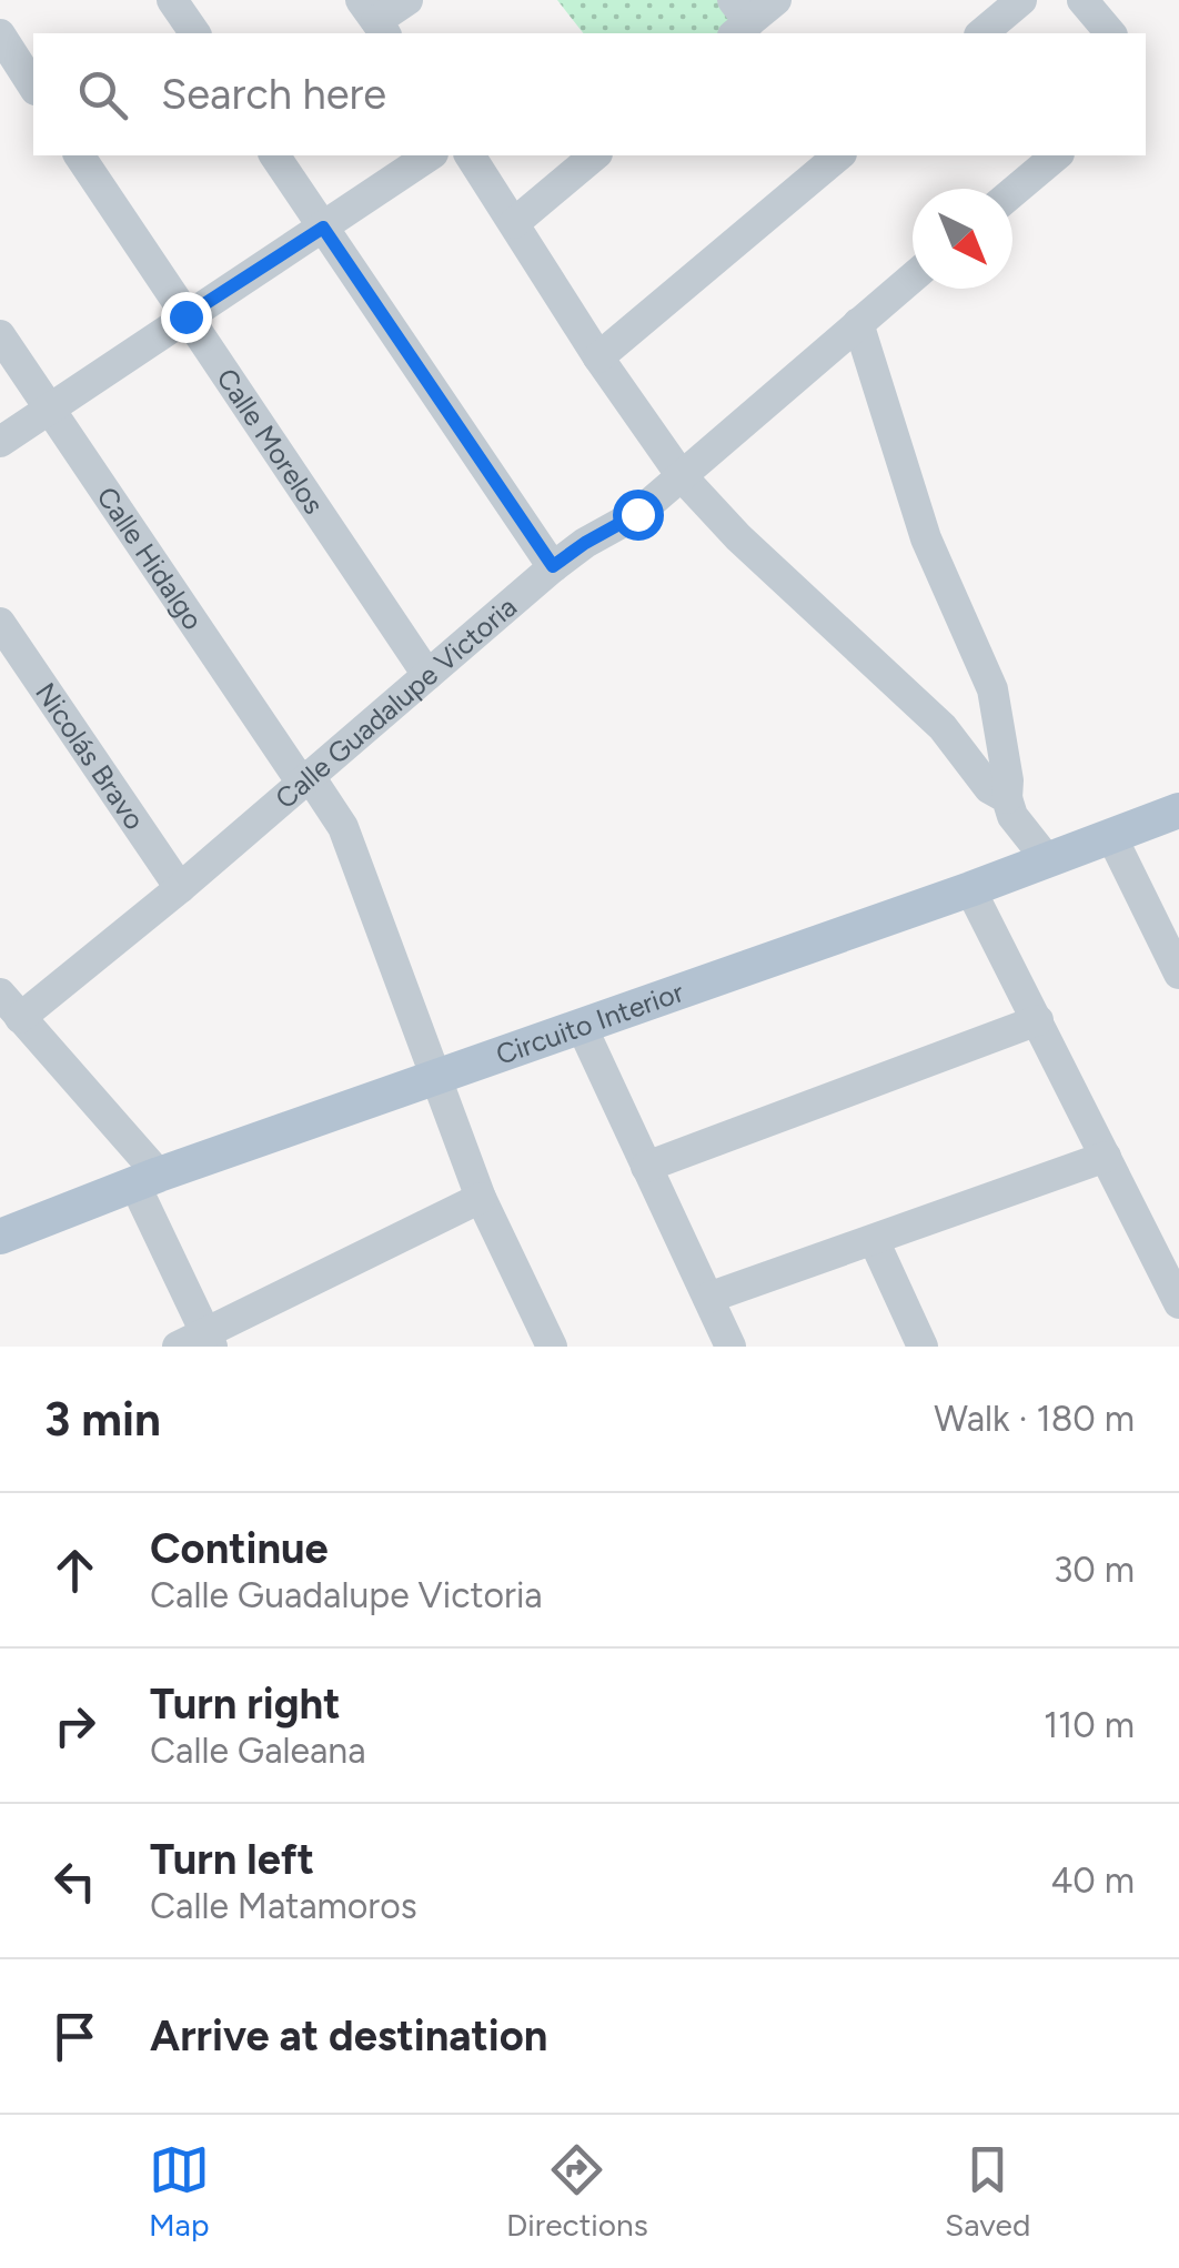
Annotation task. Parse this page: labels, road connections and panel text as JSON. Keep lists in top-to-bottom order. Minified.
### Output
{"streets":{"main road":["Circuito Interior"],"street":["Calle Morelos","Calle Hidalgo","Calle Guadalupe Victoria","Nicolás Bravo"]},"crossings":[["Calle Morelos","Calle Guadalupe Victoria"],["Calle Hidalgo","Calle Guadalupe Victoria"],["Calle Hidalgo","Circuito Interior"],["Calle Guadalupe Victoria","Nicolás Bravo"]],"north":"bottom right","page":{"search":"Search here","heading":["3 min","Walk · 180 m"],"list":[["Continue","Calle Guadalupe Victoria","30 m"],["Turn right","Calle Galeana","110 m"],["Turn left","Calle Matamoros","40 m"],"Arrive at destination"],"nav":["Map","Directions","Saved"]}}
